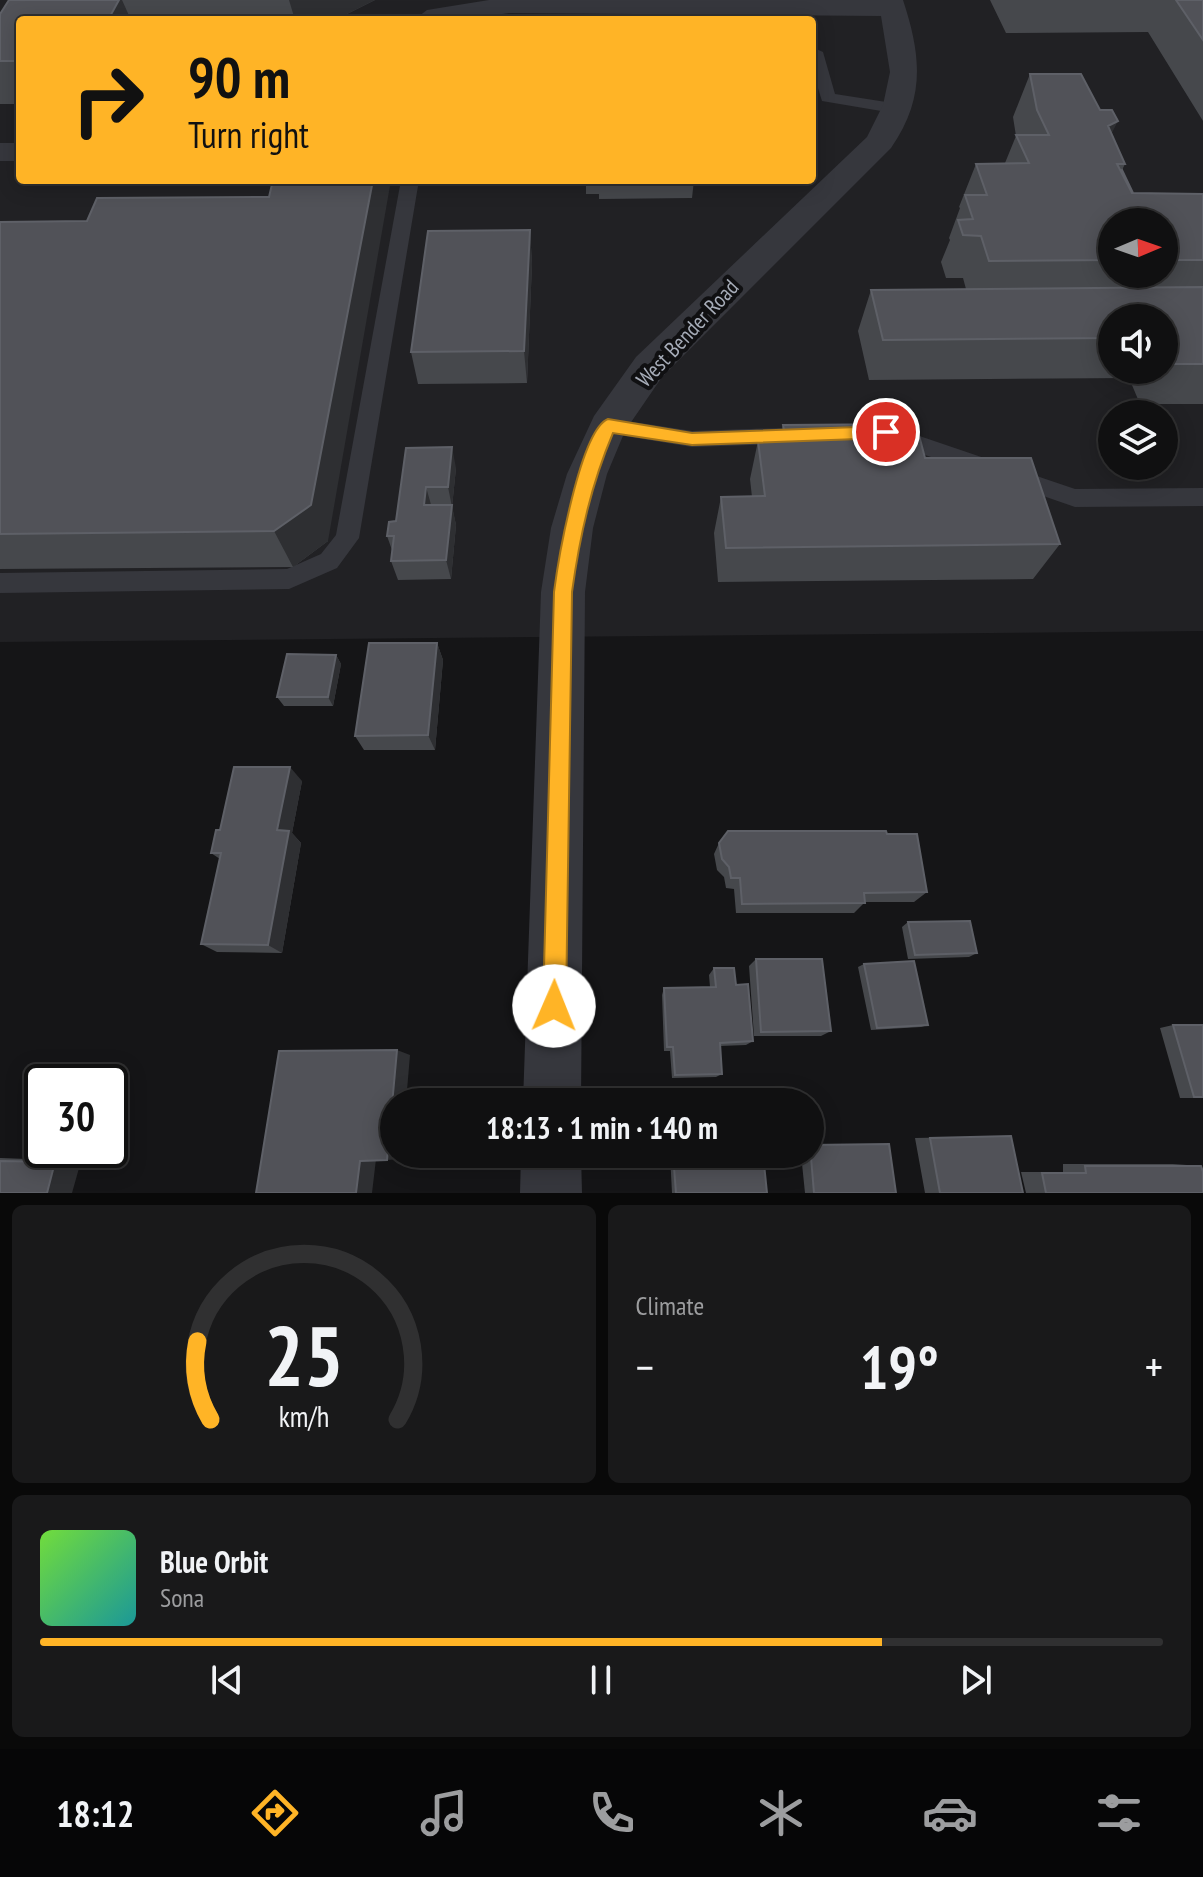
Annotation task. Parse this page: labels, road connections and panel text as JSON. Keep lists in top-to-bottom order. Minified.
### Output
{"streets":{"street":["West Bender Road"]},"north":"right","page":{"turn":["90 m","Turn right"],"limit":"30","trip":"18:13 · 1 min · 140 m","tile":"Climate","heat":["−","19°","+"],"song":["Blue Orbit","Sona"],"tabs":"18:12","gauge":["25","km/h"]}}
